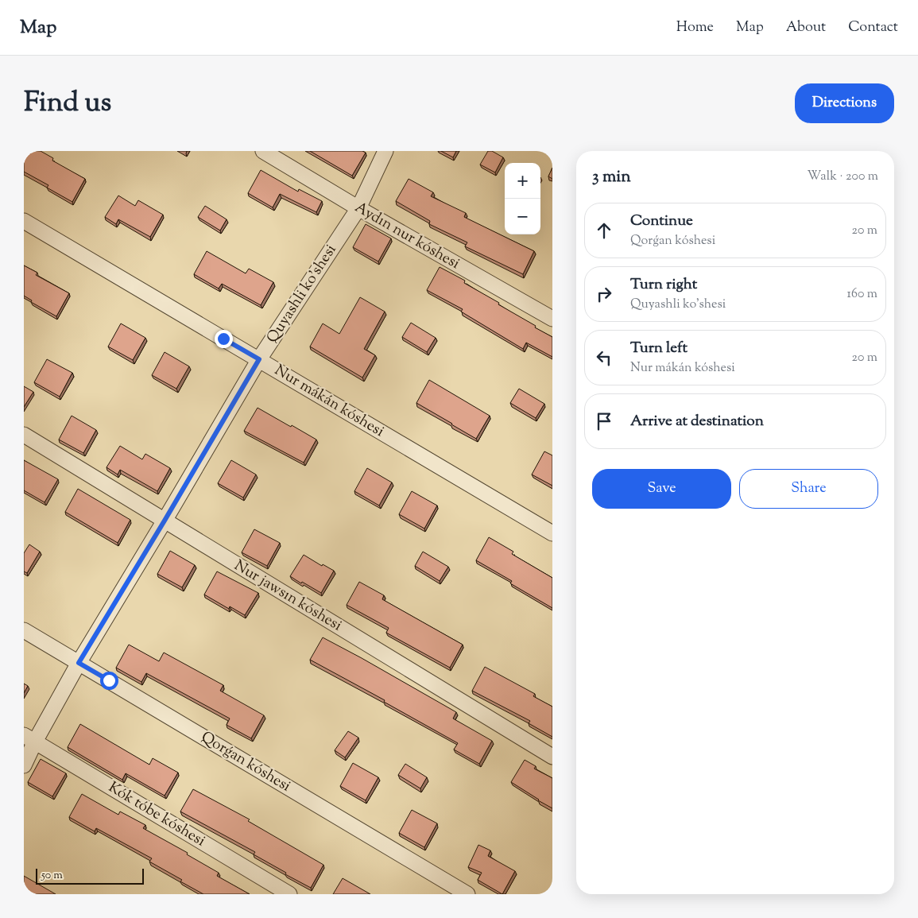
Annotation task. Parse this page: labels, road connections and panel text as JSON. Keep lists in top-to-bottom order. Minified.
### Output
{"streets":{"street":["Aydın nur kóshesi","Quyashli ko'shesi","Nur mákán kóshesi","Nur jawsın kóshesi","Qorǵan kóshesi","Kók tóbe kóshesi"]},"crossings":[["Aydın nur kóshesi","Quyashli ko'shesi"],["Quyashli ko'shesi","Nur mákán kóshesi"],["Quyashli ko'shesi","Nur jawsın kóshesi"],["Quyashli ko'shesi","Qorǵan kóshesi"],["Quyashli ko'shesi","Kók tóbe kóshesi"]],"scale_bar":"50 m","page":{"header":"Map","nav":["Home","Map","About","Contact"],"title":"Find us","buttons":["Directions",["Save","Share"]],"heading":["3 min","Walk · 200 m"],"map_buttons":["+","−"],"list":[["Continue","Qorǵan kóshesi","20 m"],["Turn right","Quyashli ko'shesi","160 m"],["Turn left","Nur mákán kóshesi","20 m"],"Arrive at destination"],"scale":"50 m"}}
